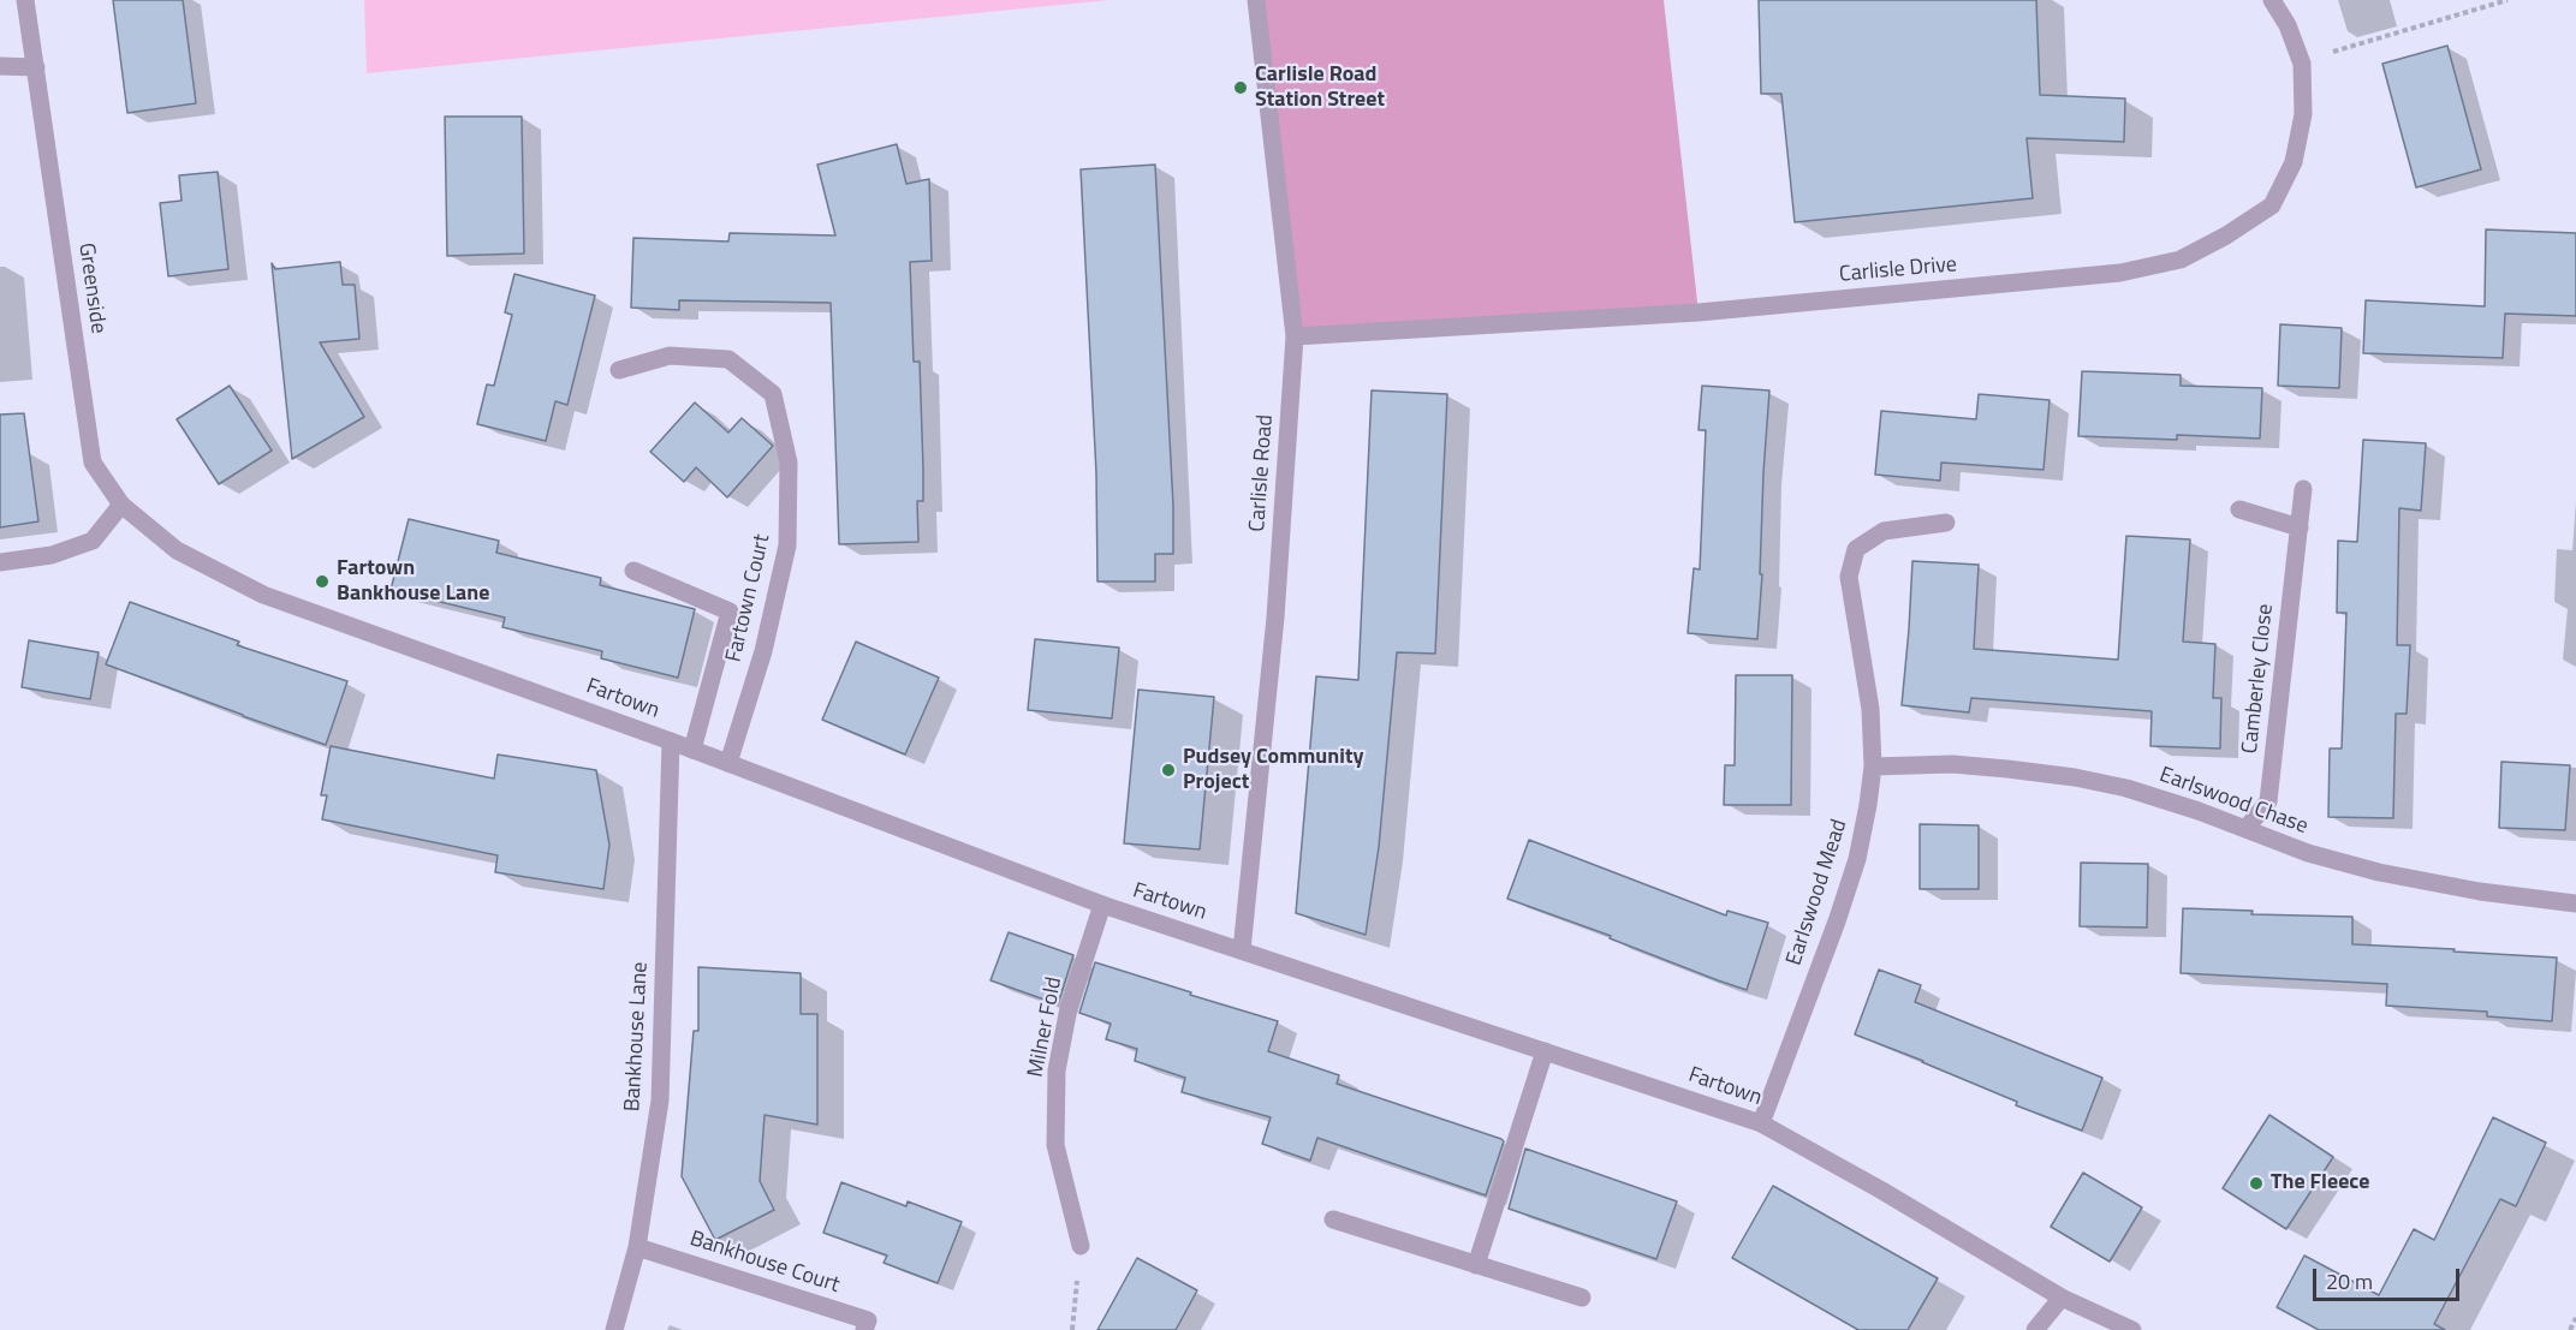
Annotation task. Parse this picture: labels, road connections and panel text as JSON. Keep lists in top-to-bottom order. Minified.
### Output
{"streets":{"street":["Carlisle Drive","Greenside","Carlisle Road","Fartown Court","Camberley Close","Fartown","Earlswood Chase","Earlswood Mead","Milner Fold","Bankhouse Lane","Bankhouse Court"]},"crossings":[["Carlisle Drive","Carlisle Road"],["Greenside","Fartown"],["Carlisle Road","Fartown"],["Fartown Court","Fartown"],["Camberley Close","Earlswood Chase"],["Fartown","Earlswood Mead"],["Fartown","Milner Fold"],["Fartown","Bankhouse Lane"],["Earlswood Chase","Earlswood Mead"],["Bankhouse Lane","Bankhouse Court"]],"places":["Carlisle Road Station Street","Fartown Bankhouse Lane","Pudsey Community Project","The Fleece"],"scale_bar":"20 m"}
